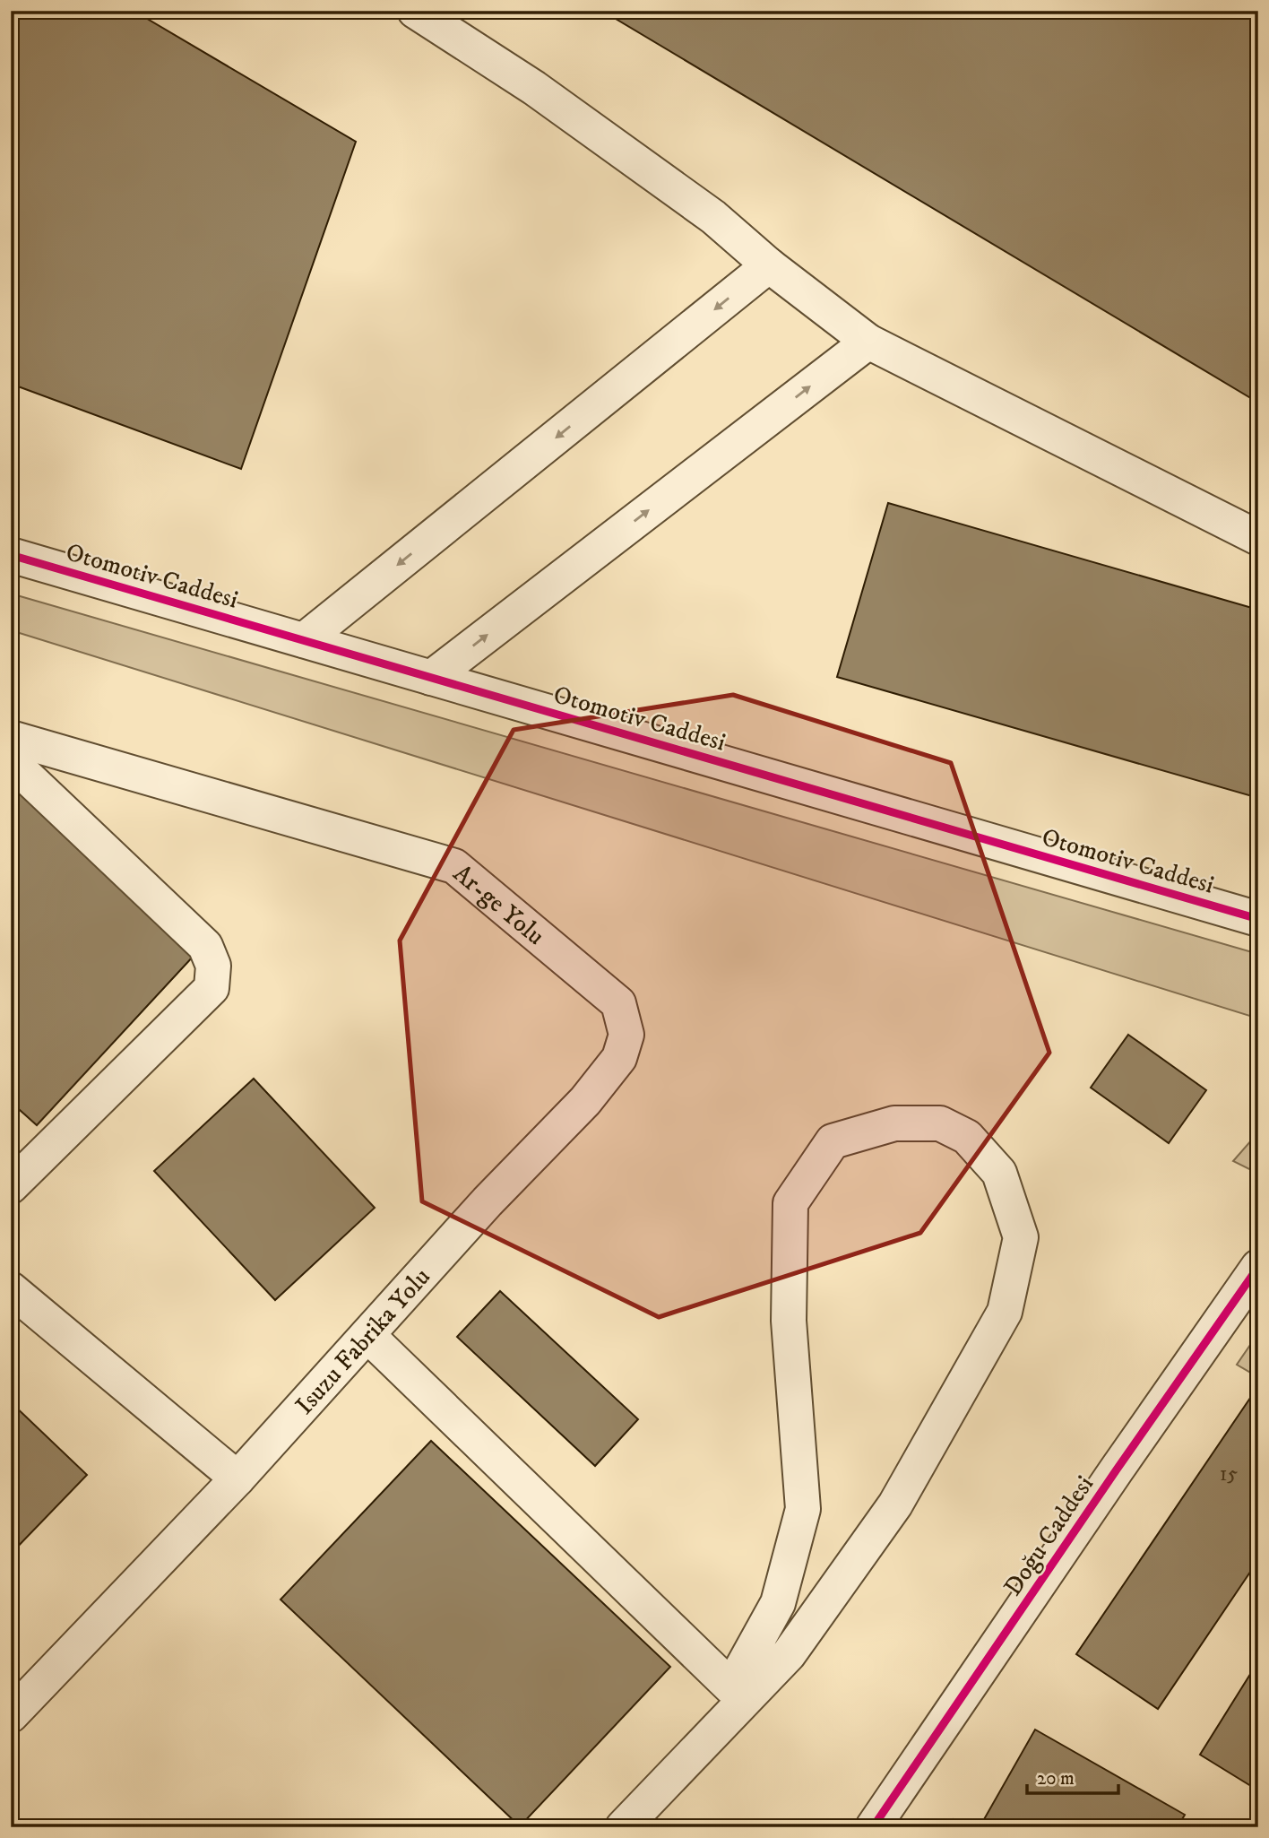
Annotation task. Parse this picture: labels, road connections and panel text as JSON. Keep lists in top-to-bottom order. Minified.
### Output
{"streets":{"street":["Otomotiv Caddesi","Ar-ge Yolu","Isuzu Fabrika Yolu","Doğu Caddesi"]},"crossings":[["Ar-ge Yolu","Isuzu Fabrika Yolu"]],"house_numbers":["15"],"scale_bar":"20 m"}
